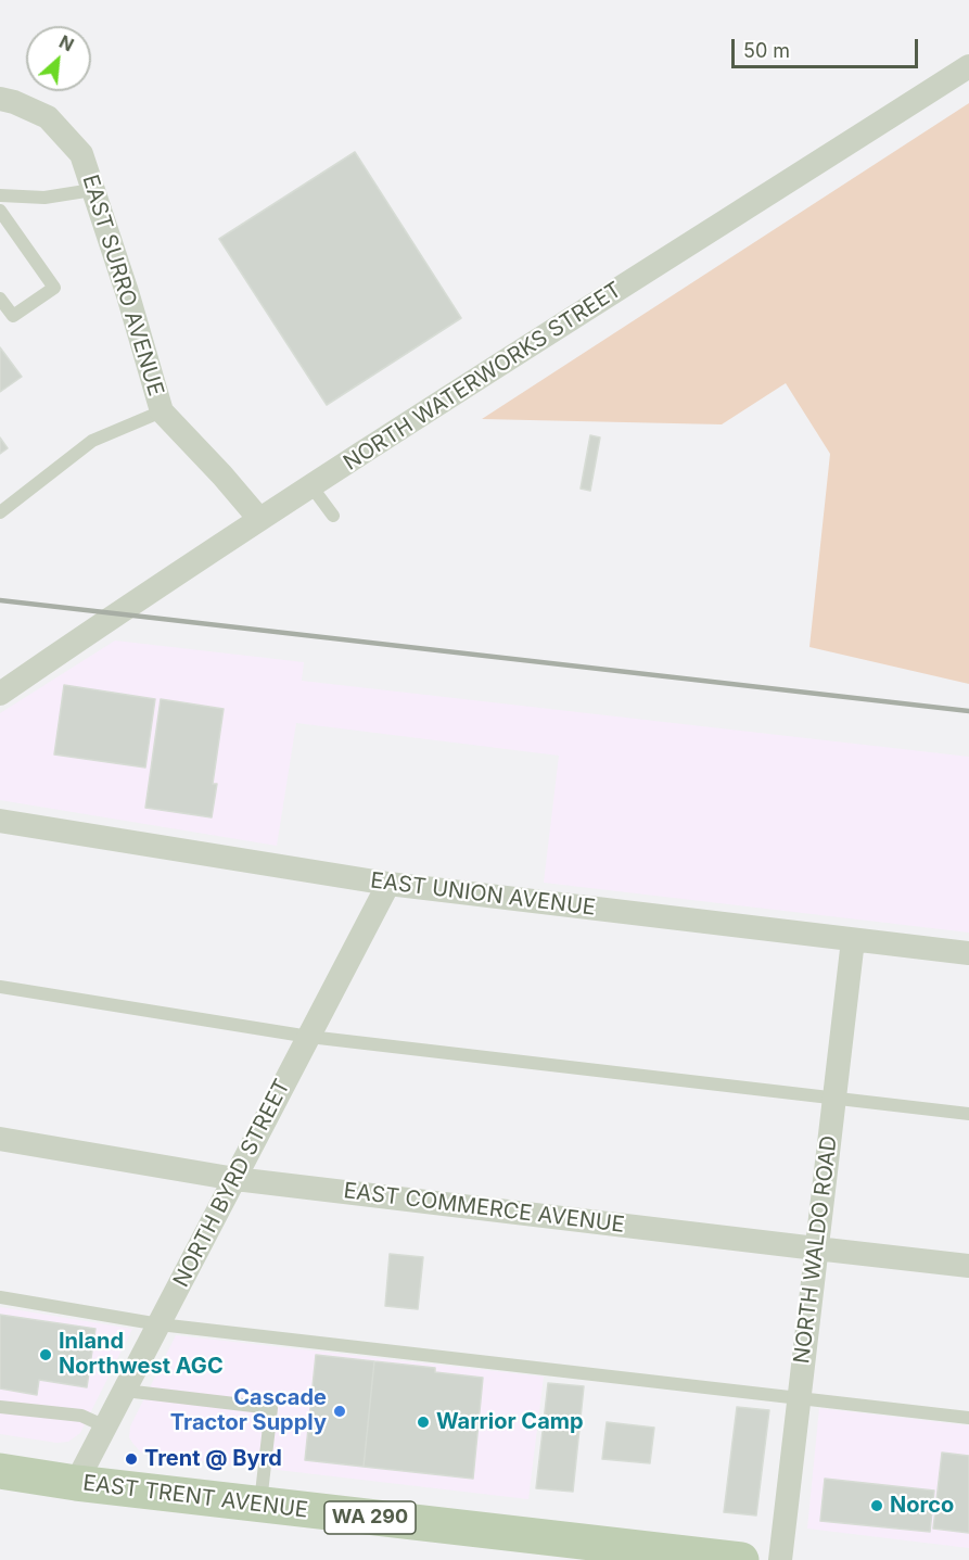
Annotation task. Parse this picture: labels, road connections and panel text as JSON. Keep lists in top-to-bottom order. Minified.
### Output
{"streets":{"main road":["EAST TRENT AVENUE","WA 290"],"street":["EAST SURRO AVENUE","NORTH WATERWORKS STREET","EAST UNION AVENUE","NORTH BYRD STREET","EAST COMMERCE AVENUE","NORTH WALDO ROAD"]},"crossings":[["EAST SURRO AVENUE","NORTH WATERWORKS STREET"],["EAST UNION AVENUE","NORTH BYRD STREET"],["EAST UNION AVENUE","NORTH WALDO ROAD"],["NORTH BYRD STREET","EAST COMMERCE AVENUE"],["NORTH BYRD STREET","EAST TRENT AVENUE"],["EAST COMMERCE AVENUE","NORTH WALDO ROAD"]],"places":["Inland Northwest AGC","Cascade Tractor Supply","Warrior Camp","Trent @ Byrd","Norco"],"scale_bar":"50 m","north":"top right"}
